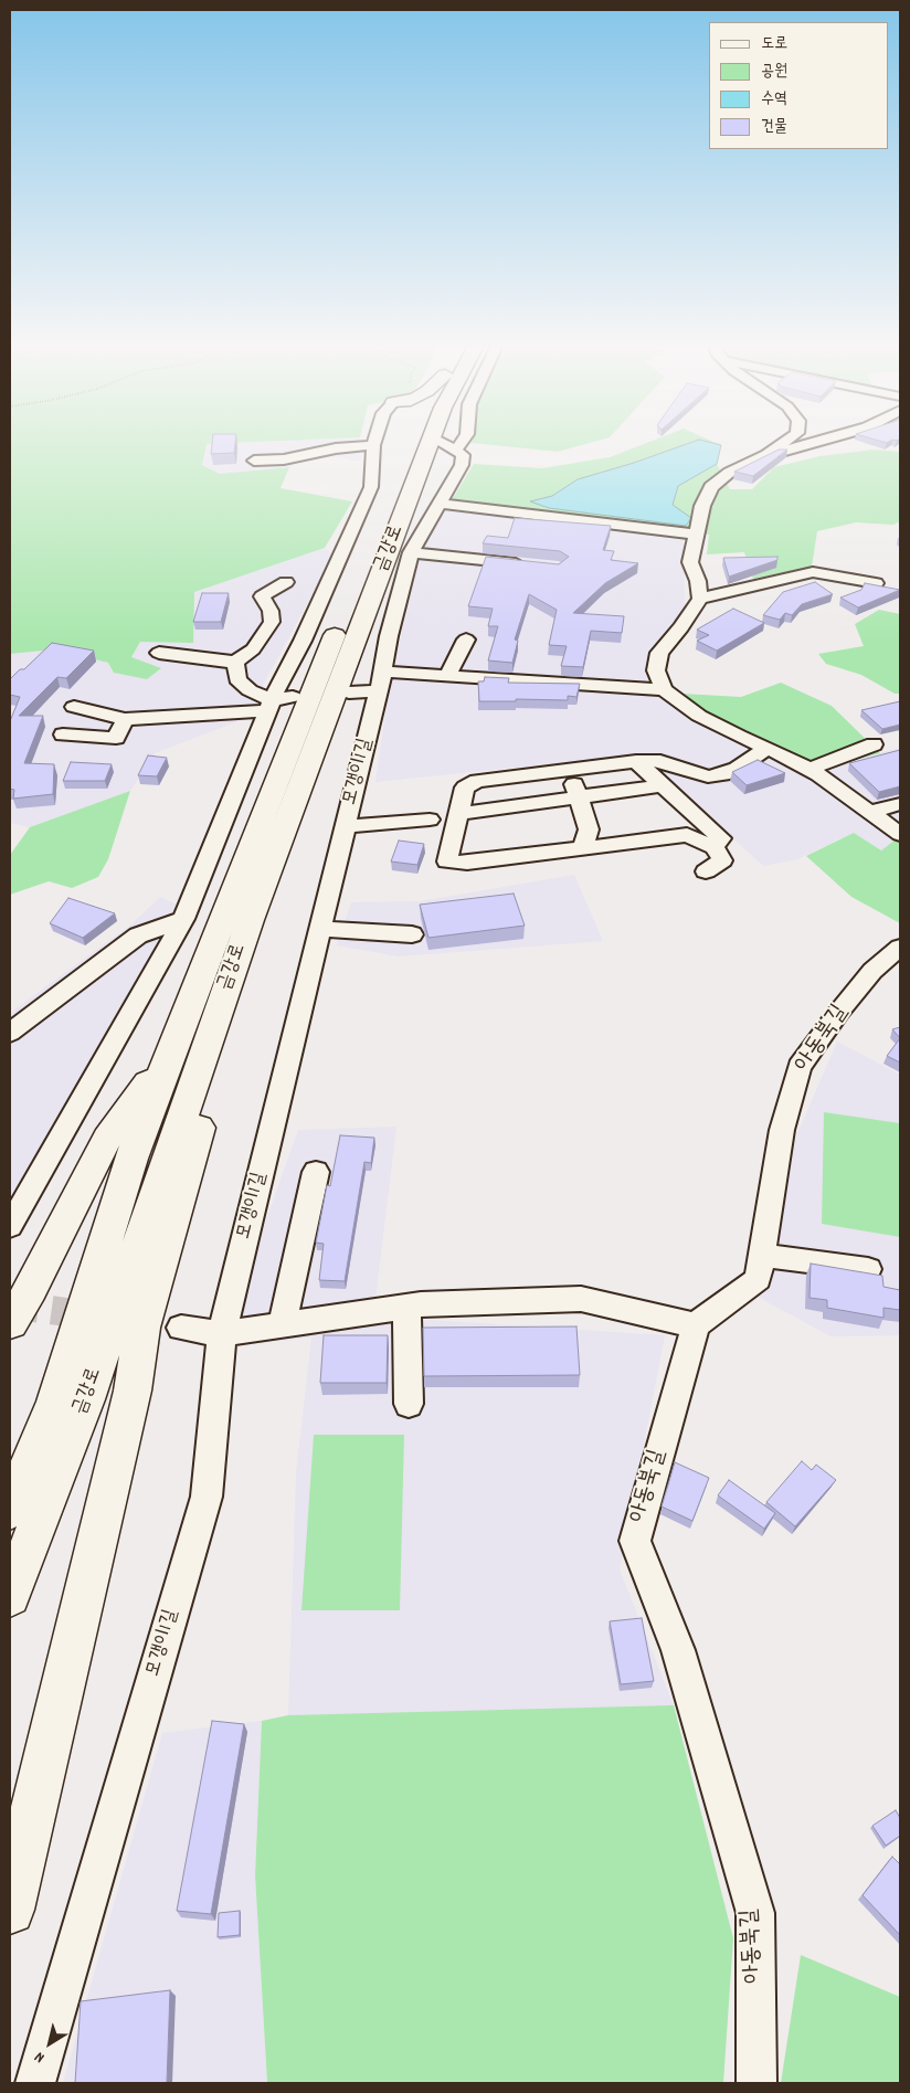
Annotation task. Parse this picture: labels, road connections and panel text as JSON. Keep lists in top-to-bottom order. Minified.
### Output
{"streets":{"highway":["금강로"],"street":["모갱이1길","아동북길"]},"legend":["도로","공원","수역","건물"],"north":"bottom left"}
